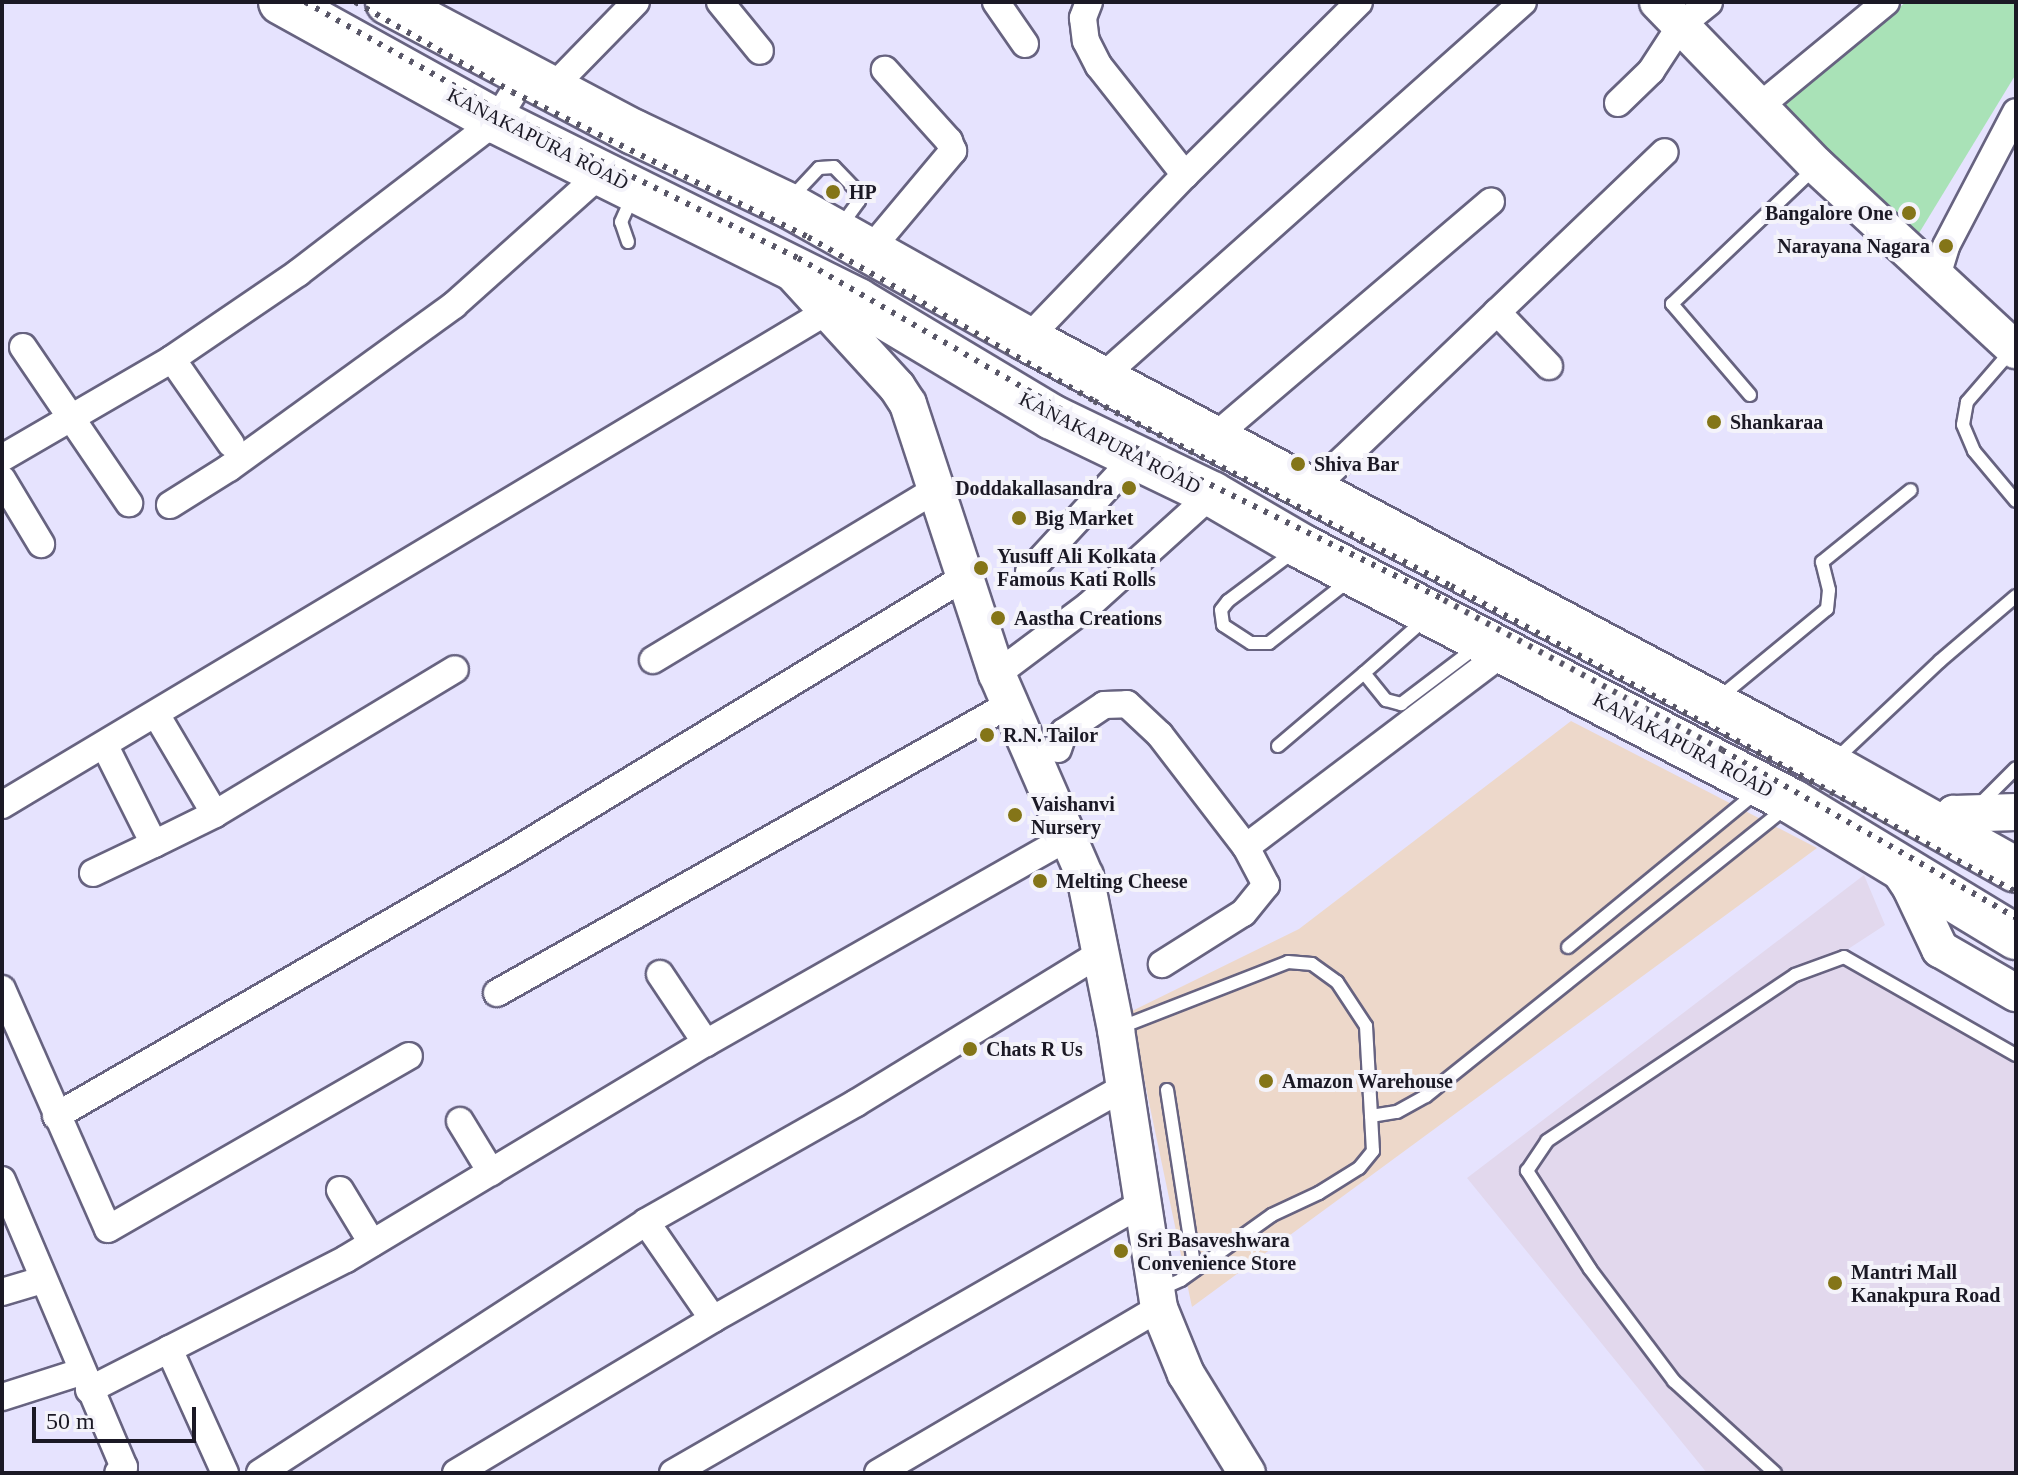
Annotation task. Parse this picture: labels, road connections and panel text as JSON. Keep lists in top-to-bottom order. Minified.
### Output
{"streets":{"highway":["KANAKAPURA ROAD"]},"places":["HP","Bangalore One","Narayana Nagara","Shankaraa","Shiva Bar","Doddakallasandra","Big Market","Yusuff Ali Kolkata Famous Kati Rolls","Aastha Creations","R.N. Tailor","Vaishanvi Nursery","Melting Cheese","Chats R Us","Amazon Warehouse","Sri Basaveshwara Convenience Store","Mantri Mall Kanakpura Road"],"scale_bar":"50 m"}
